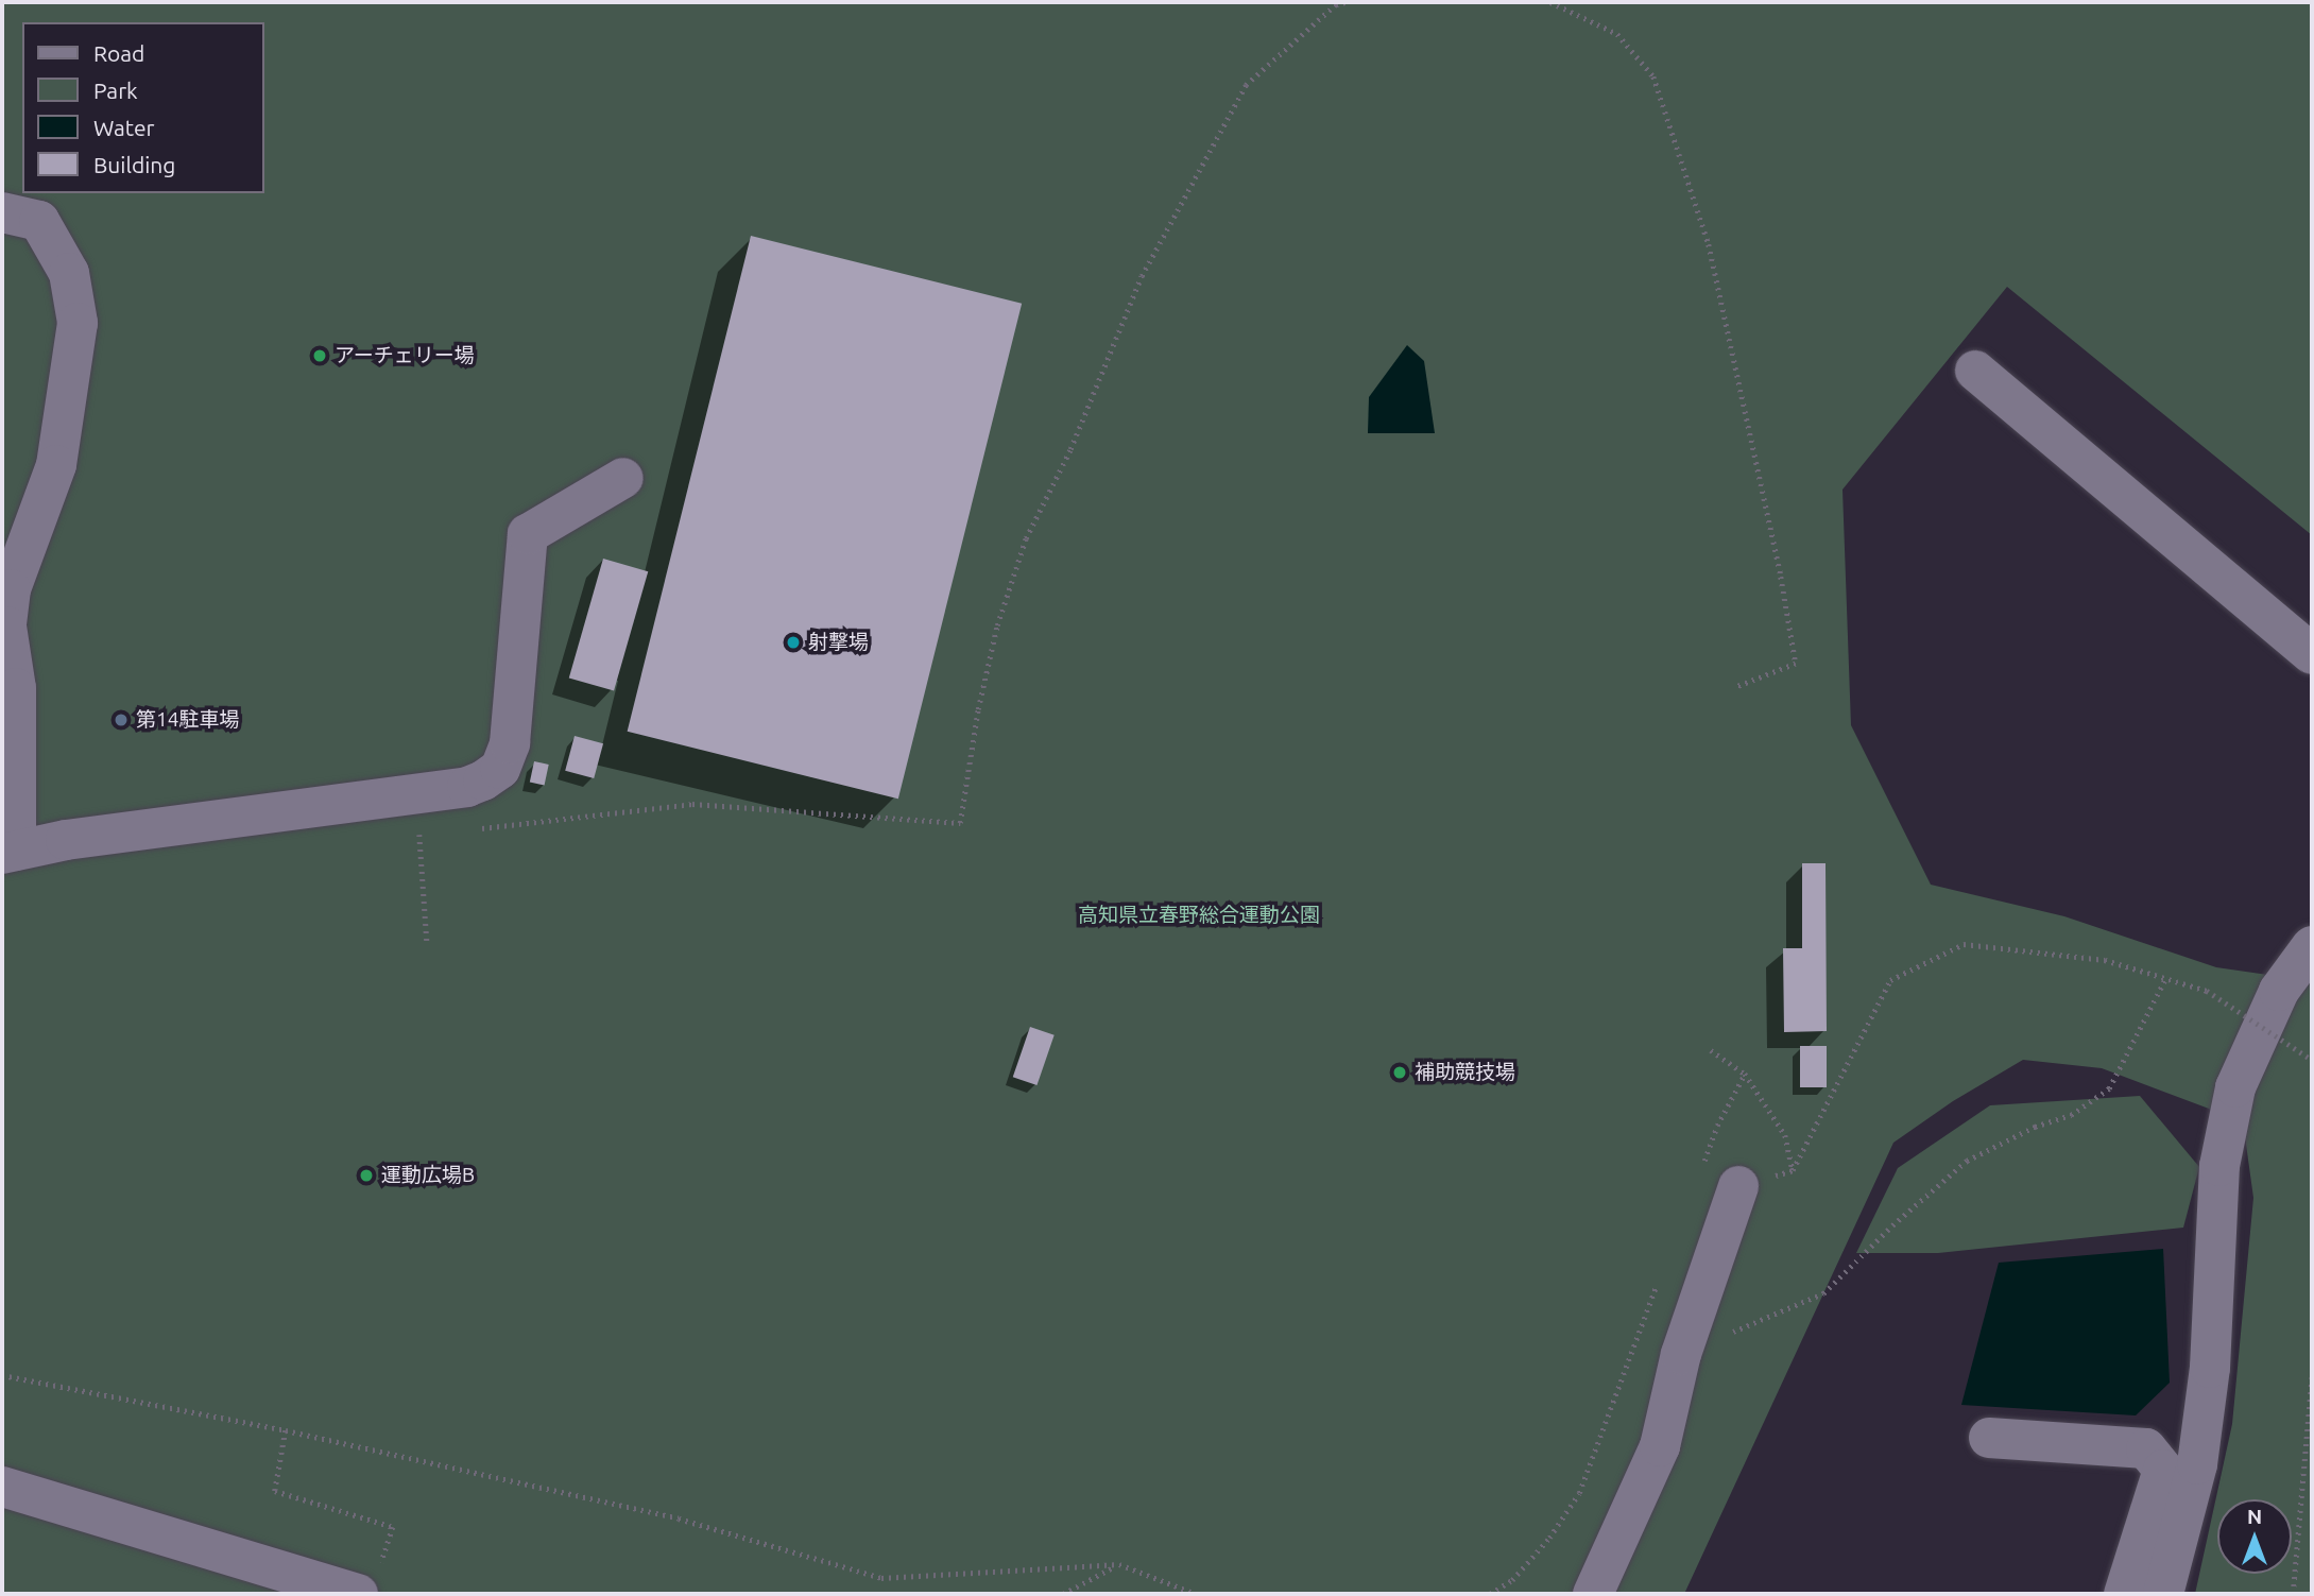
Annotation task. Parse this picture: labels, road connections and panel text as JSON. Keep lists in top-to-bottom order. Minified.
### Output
{"parks":["高知県立春野総合運動公園"],"places":["アーチェリー場","射撃場","第14駐車場","補助競技場","運動広場B"],"legend":["Road","Park","Water","Building"],"north":"top"}
